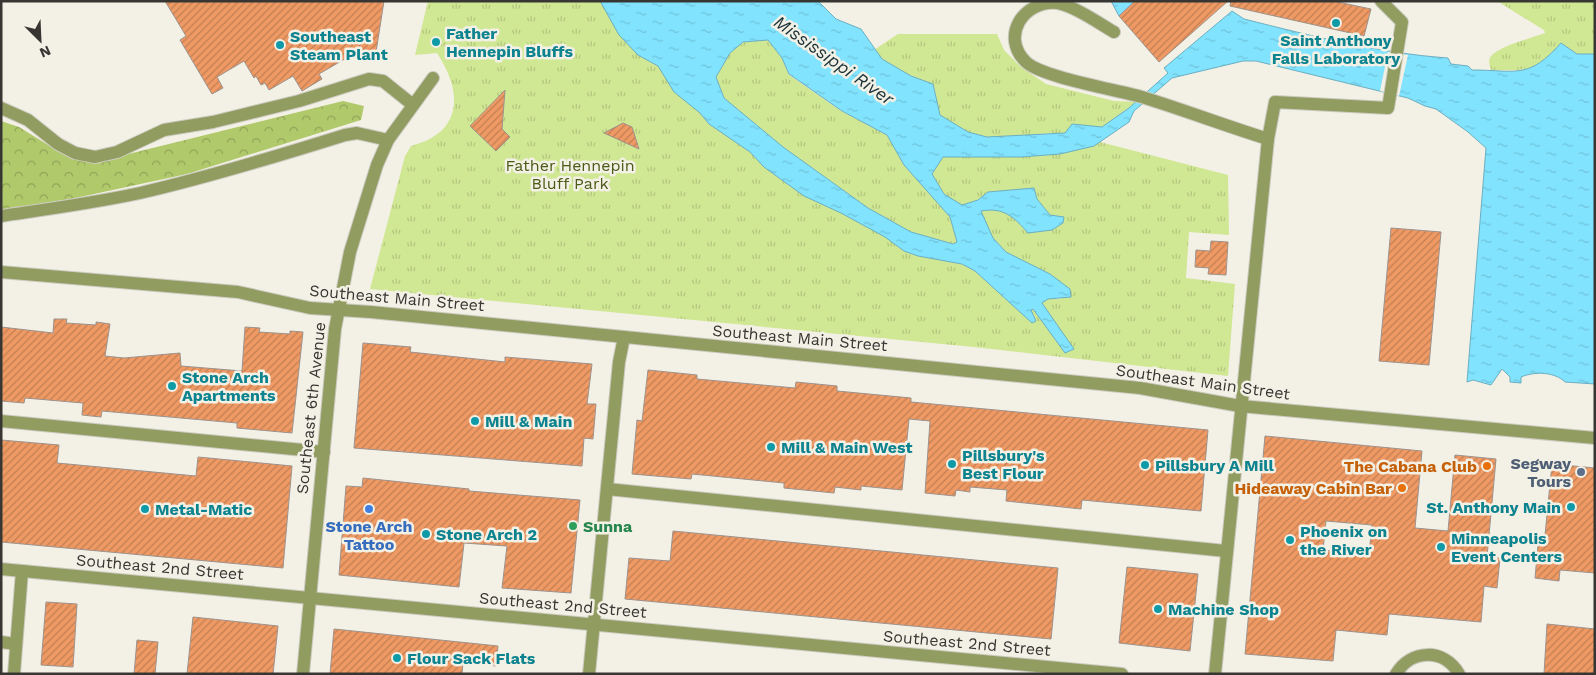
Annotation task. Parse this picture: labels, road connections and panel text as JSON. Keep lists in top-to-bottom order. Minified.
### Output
{"streets":{"street":["Southeast Main Street","Southeast 6th Avenue","Southeast 2nd Street"]},"crossings":[["Southeast Main Street","Southeast 6th Avenue"],["Southeast 6th Avenue","Southeast 2nd Street"]],"water":["Mississippi River"],"parks":["Father Hennepin Bluff Park"],"places":["Saint Anthony Falls Laboratory","Father Hennepin Bluffs","Southeast Steam Plant","Stone Arch Apartments","Mill & Main","Mill & Main West","Pillsbury's Best Flour","Pillsbury A Mill","The Cabana Club","Segway Tours","Hideaway Cabin Bar","St. Anthony Main","Metal-Matic","Stone Arch Tattoo","Sunna","Stone Arch 2","Phoenix on the River","Minneapolis Event Centers","Machine Shop","Flour Sack Flats"],"north":"bottom right"}
